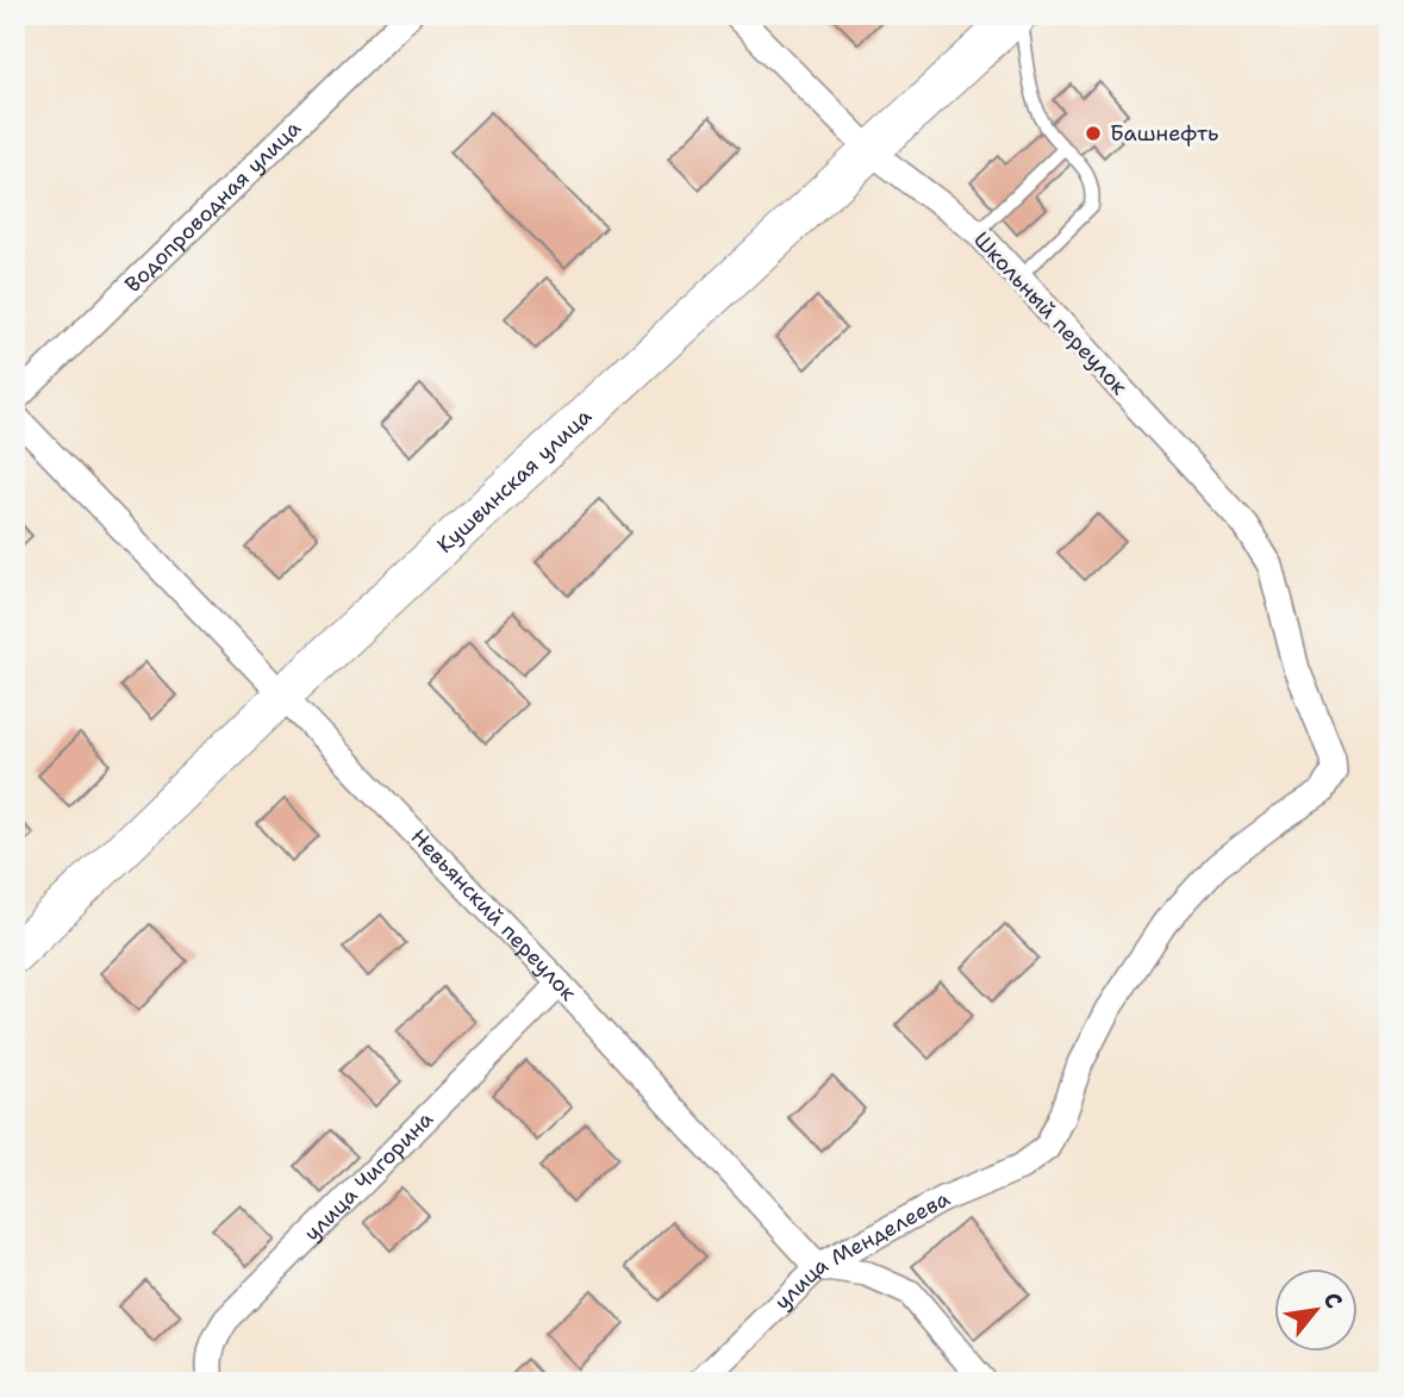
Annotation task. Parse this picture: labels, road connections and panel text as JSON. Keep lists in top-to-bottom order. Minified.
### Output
{"streets":{"main road":["Кушвинская улица"],"street":["Водопроводная улица","Школьный переулок","Невьянский переулок","улица Чигорина","улица Менделеева"]},"crossings":[["Школьный переулок","Кушвинская улица"],["Школьный переулок","улица Менделеева"],["Кушвинская улица","Невьянский переулок"],["Невьянский переулок","улица Чигорина"],["Невьянский переулок","улица Менделеева"]],"places":["Башнефть"],"north":"top right"}
